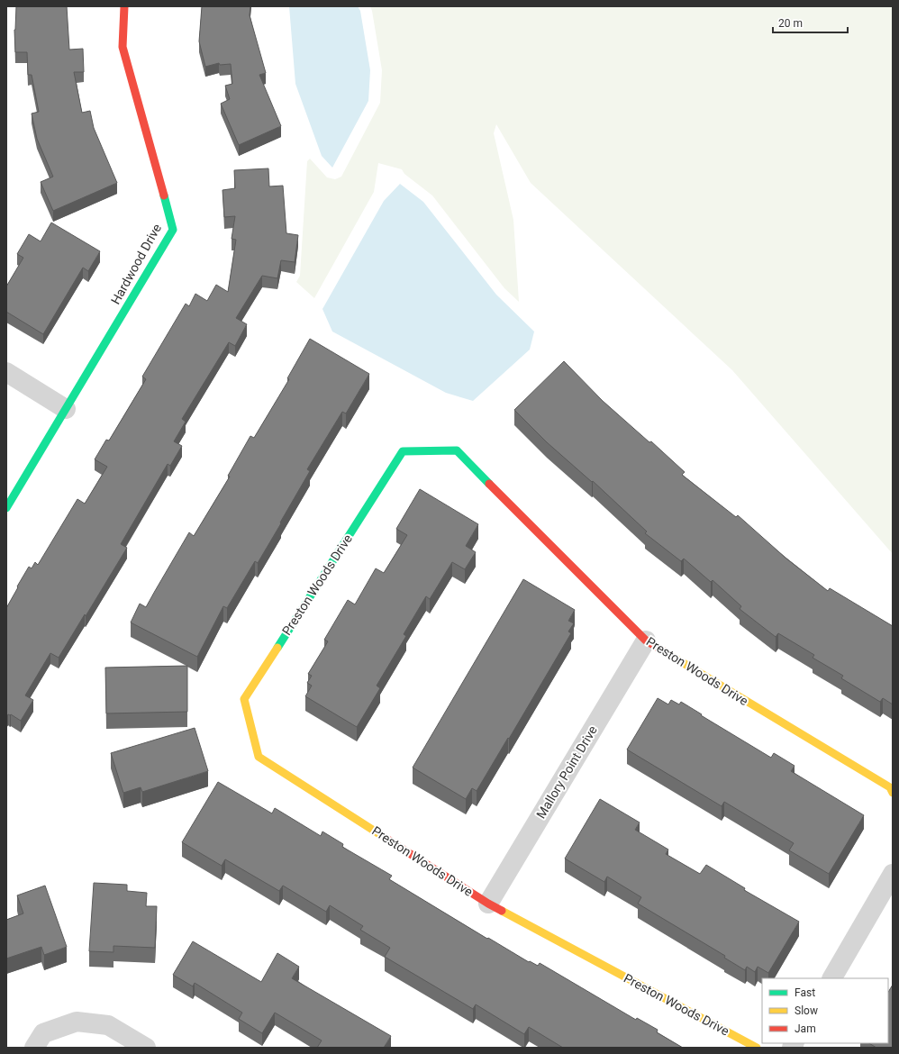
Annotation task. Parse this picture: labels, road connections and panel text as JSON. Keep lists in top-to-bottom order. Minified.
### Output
{"streets":{"street":["Hardwood Drive","Preston Woods Drive","Mallory Point Drive"]},"crossings":[["Preston Woods Drive","Mallory Point Drive"]],"legend":["Fast","Slow","Jam"],"scale_bar":"20 m"}
